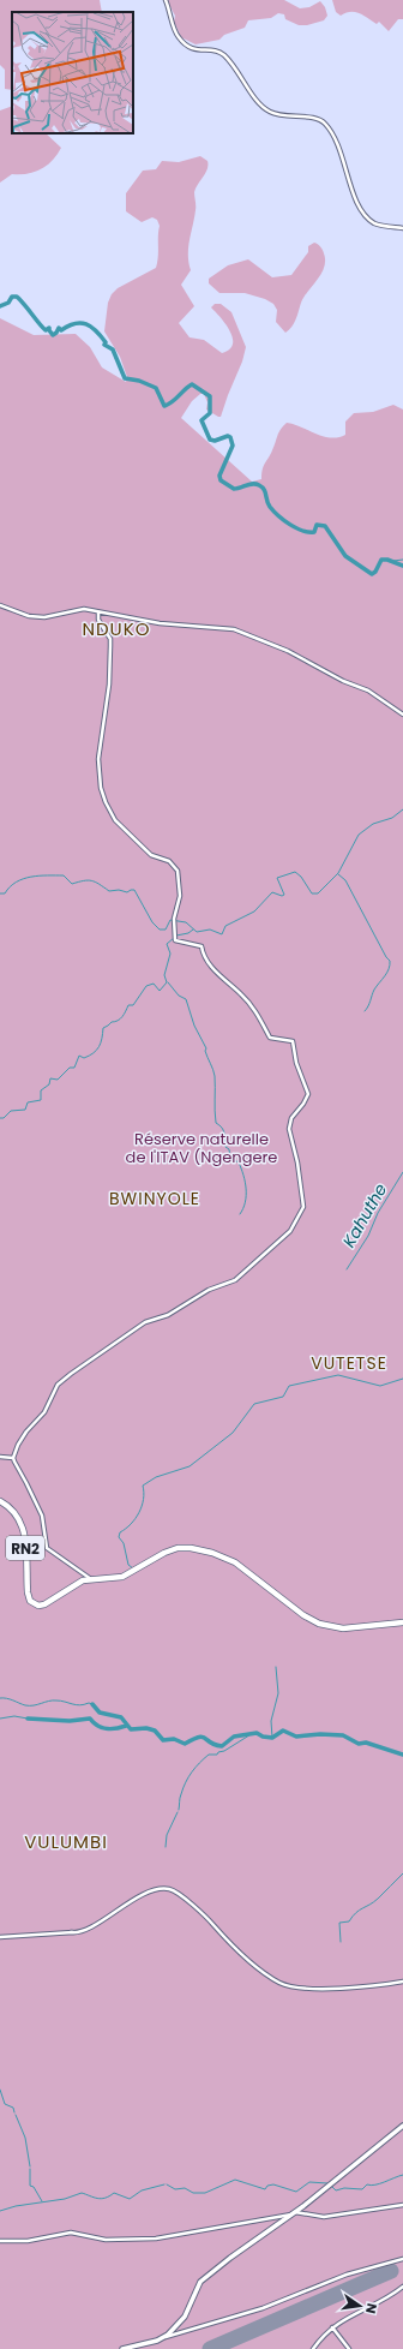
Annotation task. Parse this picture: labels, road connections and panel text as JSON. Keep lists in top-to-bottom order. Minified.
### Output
{"streets":{"highway":["RN2"]},"districts":["NDUKO","BWINYOLE","VUTETSE","VULUMBI"],"water":["Kahuthe"],"parks":["Réserve naturelle de l'ITAV (Ngengere"],"north":"right"}
